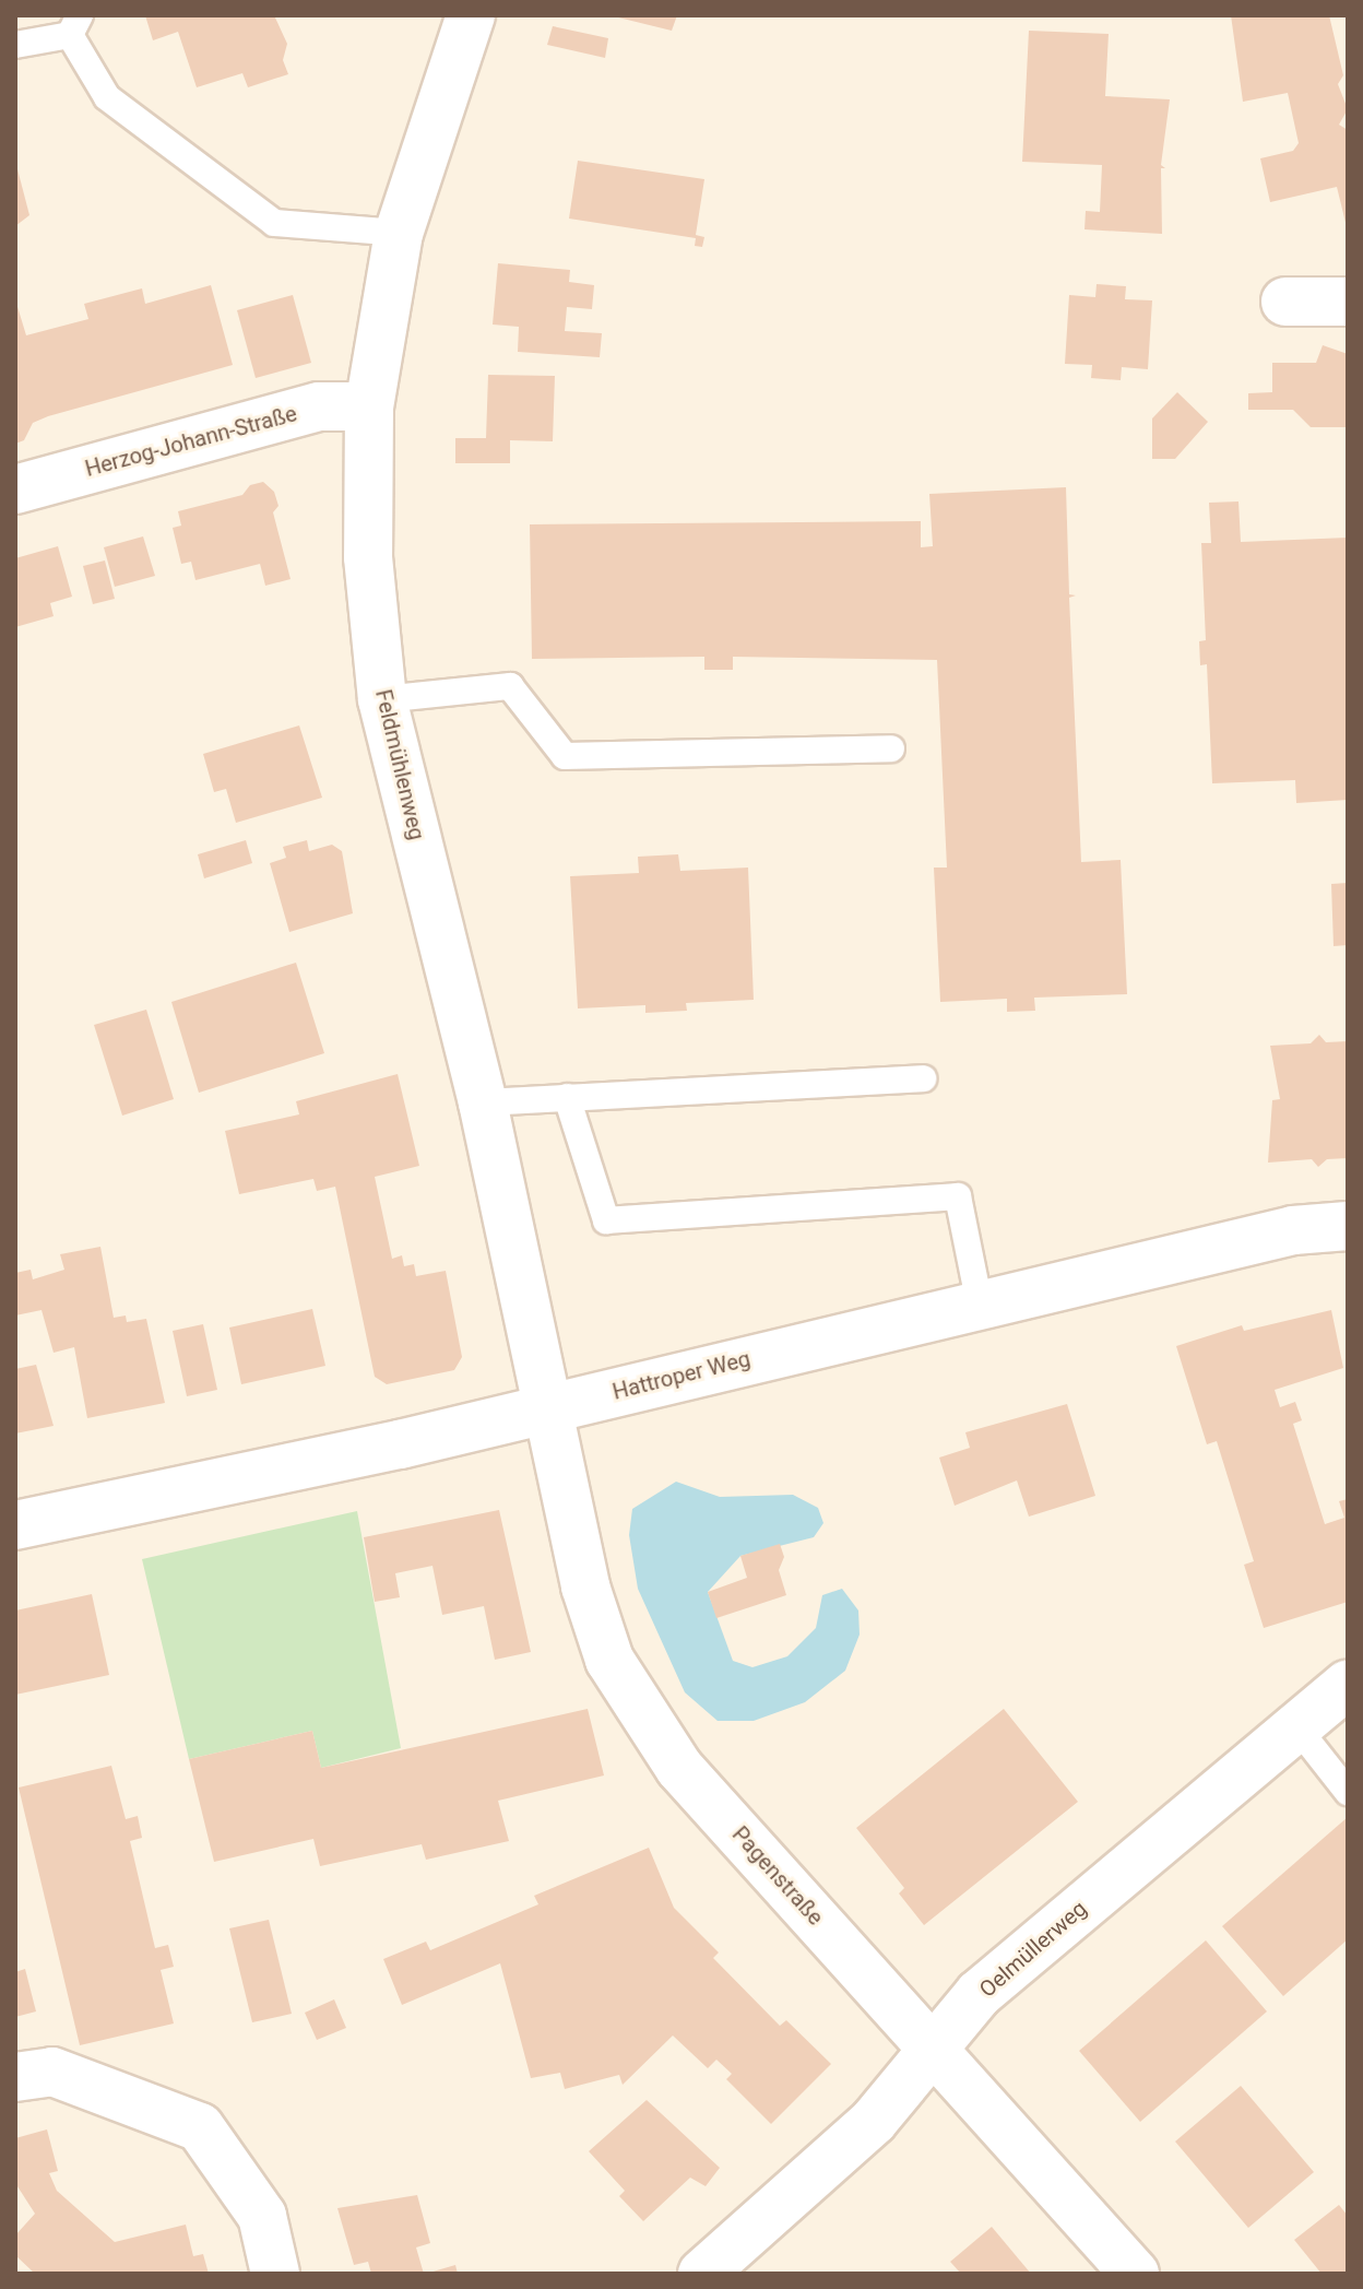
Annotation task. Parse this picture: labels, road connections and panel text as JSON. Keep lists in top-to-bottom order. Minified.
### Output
{"streets":{"street":["Herzog-Johann-Straße","Feldmühlenweg","Hattroper Weg","Pagenstraße","Oelmüllerweg"]},"crossings":[["Herzog-Johann-Straße","Feldmühlenweg"],["Feldmühlenweg","Hattroper Weg"],["Feldmühlenweg","Pagenstraße"],["Hattroper Weg","Pagenstraße"],["Pagenstraße","Oelmüllerweg"]]}
